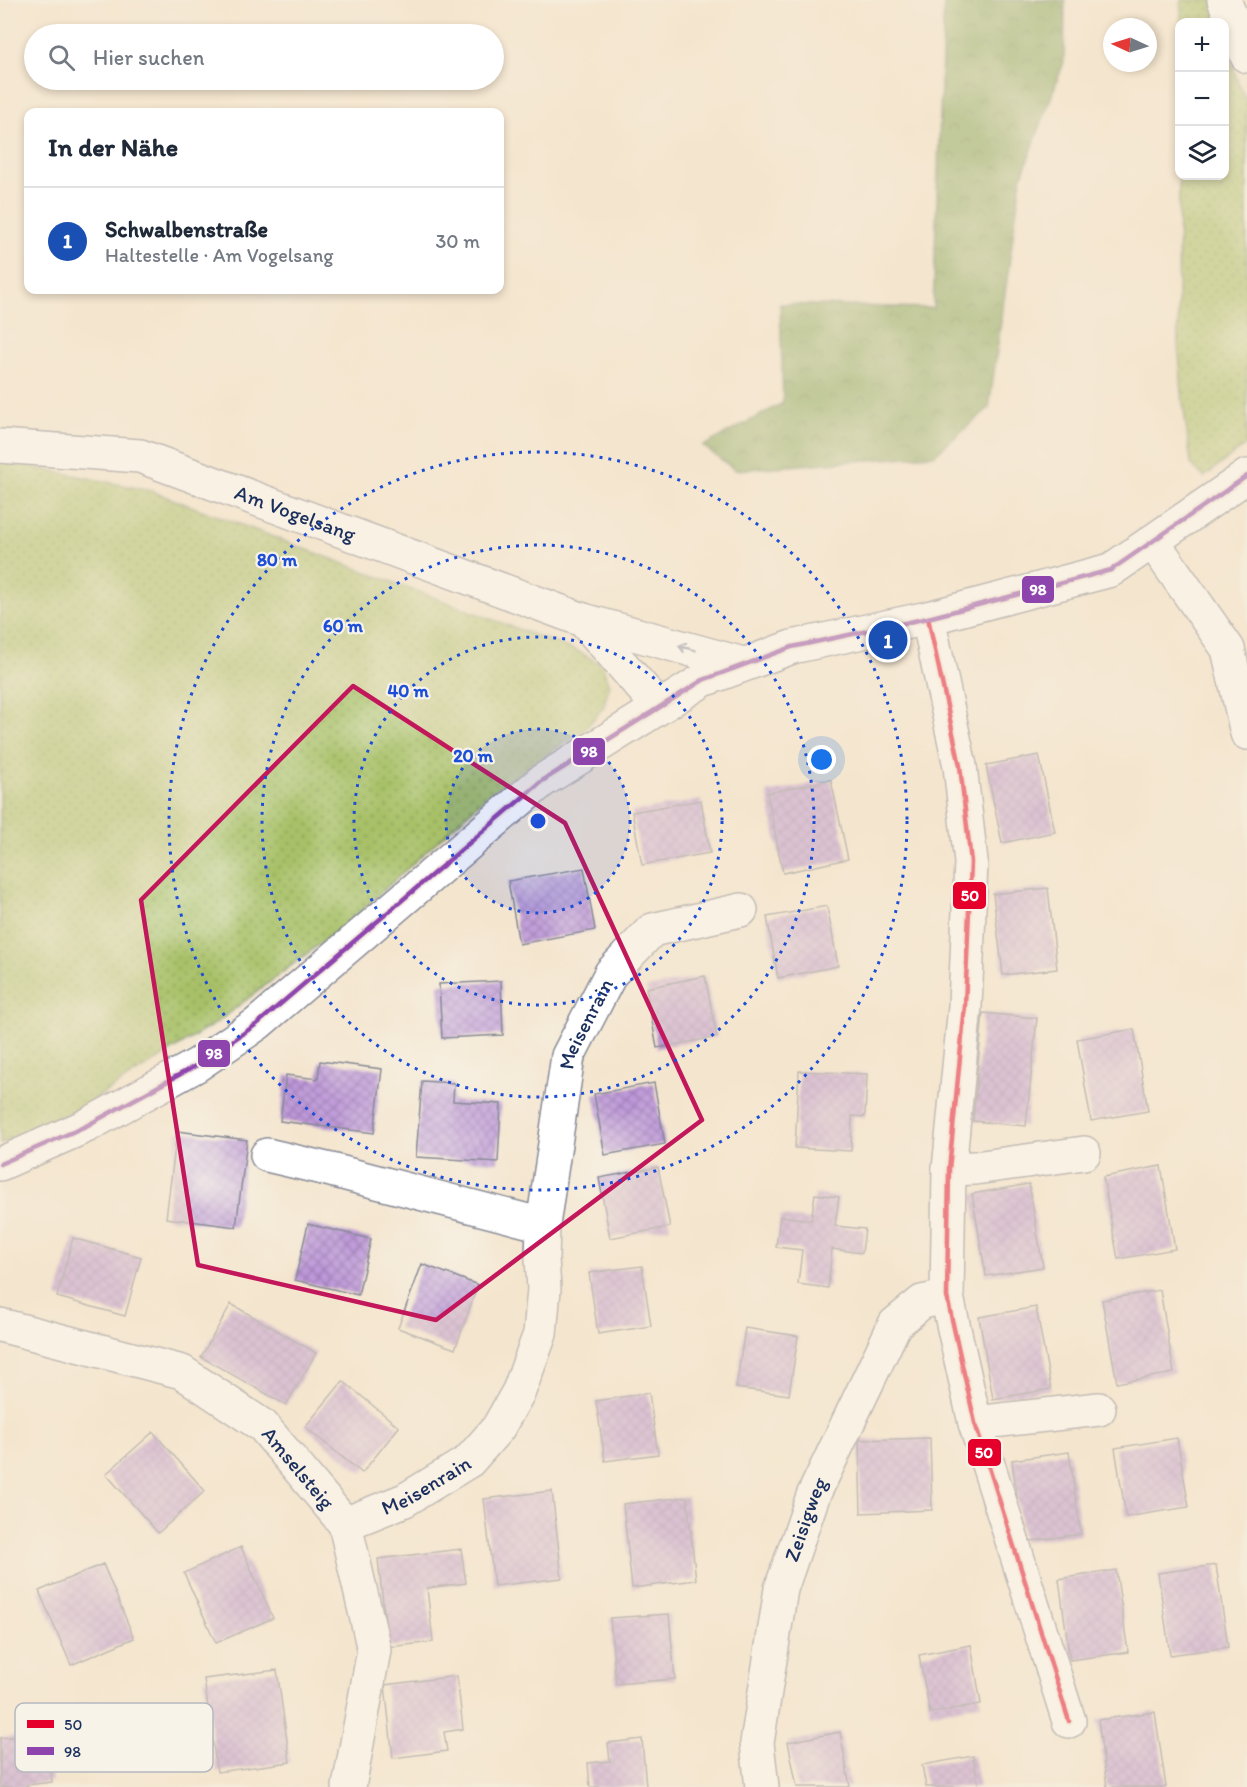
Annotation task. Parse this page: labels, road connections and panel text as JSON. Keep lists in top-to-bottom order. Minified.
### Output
{"streets":{"street":["Am Vogelsang","Meisenrain","Amselsteig","Zeisigweg"]},"crossings":[["Meisenrain","Amselsteig"]],"lines":["transit line 98","transit line 50"],"legend":["50","98"],"north":"left","page":{"map_buttons":["+","−"],"search":"Hier suchen","heading":"In der Nähe","list":[{"mark":"1","name":"Schwalbenstraße","note":"Haltestelle · Am Vogelsang","value":"30 m"}],"pins":"1"},"rings":["80 m","60 m","40 m","20 m"]}
